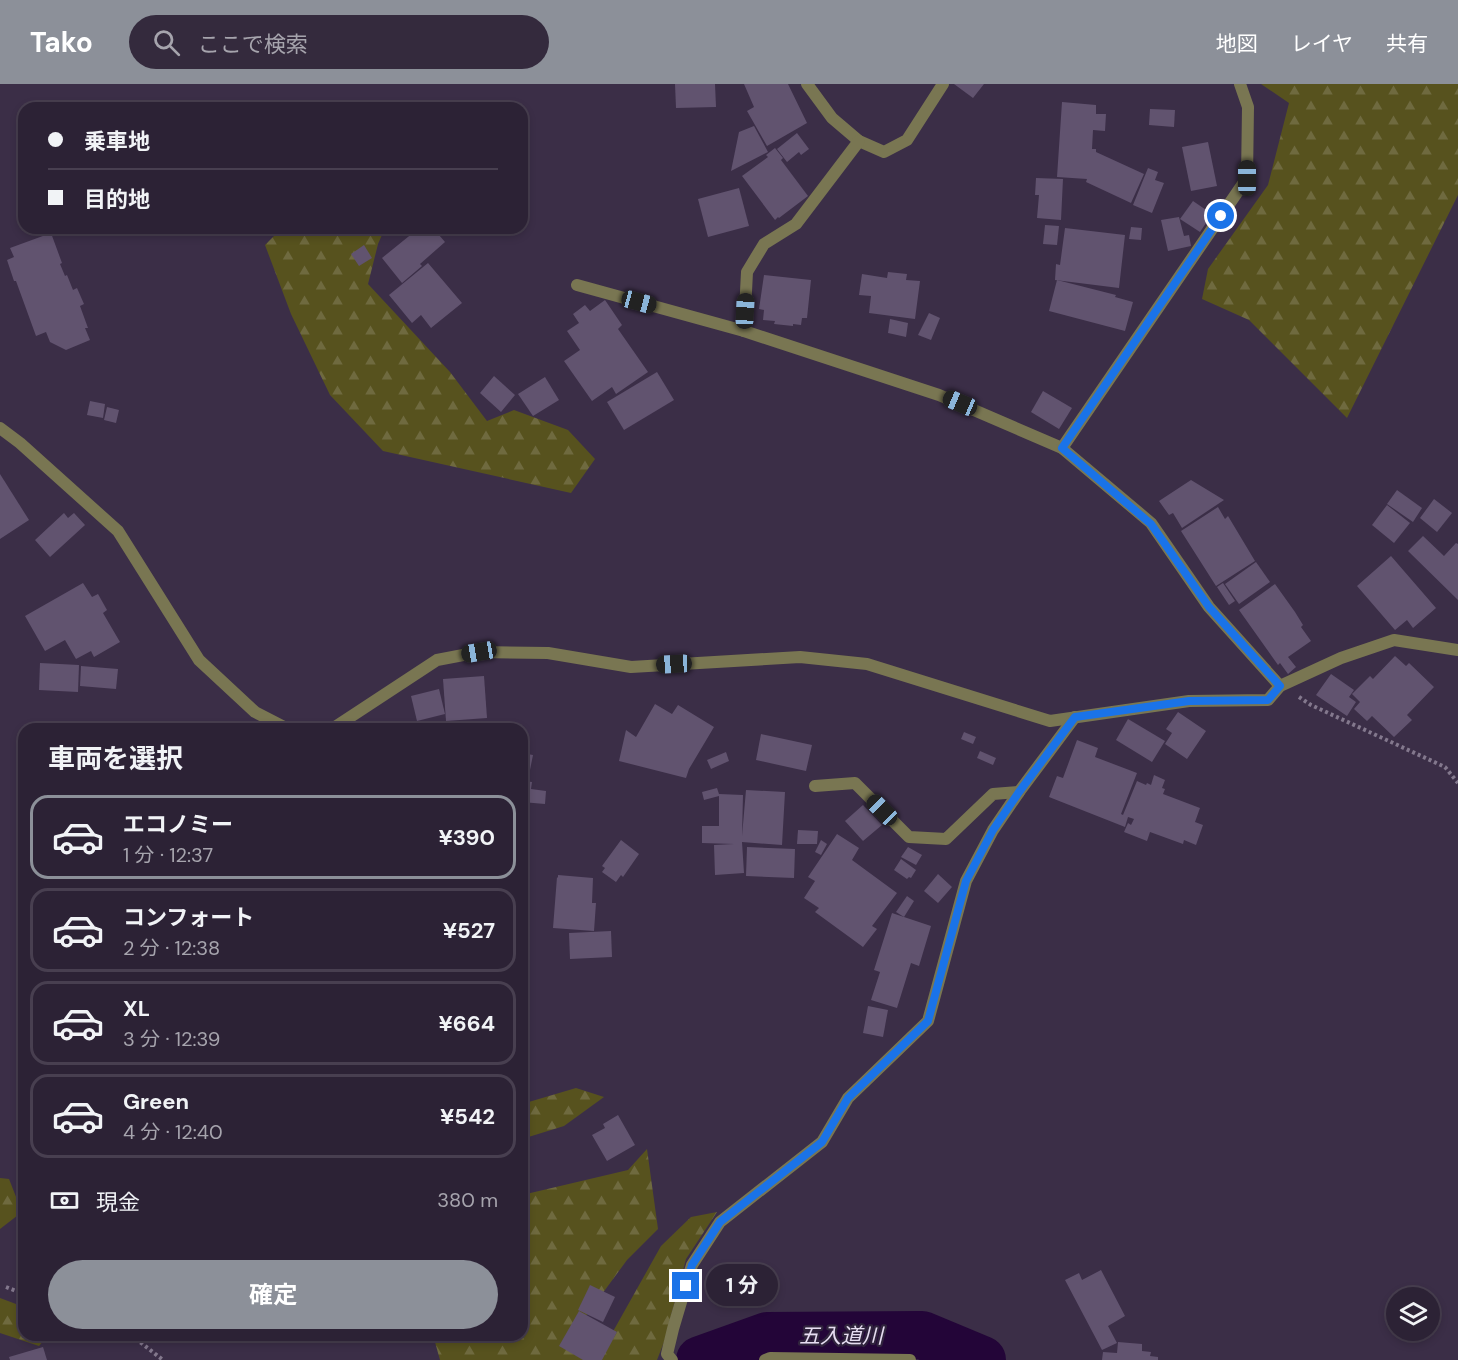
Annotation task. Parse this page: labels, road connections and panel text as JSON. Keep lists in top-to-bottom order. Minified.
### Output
{"water":["五入道川"],"page":{"header":"Tako","search":"ここで検索","nav":["地図","レイヤ","共有"],"banner":["乗車地","目的地"],"heading":"車両を選択","list":[{"name":"エコノミー","note":"1 分 · 12:37","value":"¥390"},{"name":"コンフォート","note":"2 分 · 12:38","value":"¥527"},{"name":"XL","note":"3 分 · 12:39","value":"¥664"},{"name":"Green","note":"4 分 · 12:40","value":"¥542"}],"pay":["現金","380 m"],"buttons":"確定","bubble":"1 分"}}
